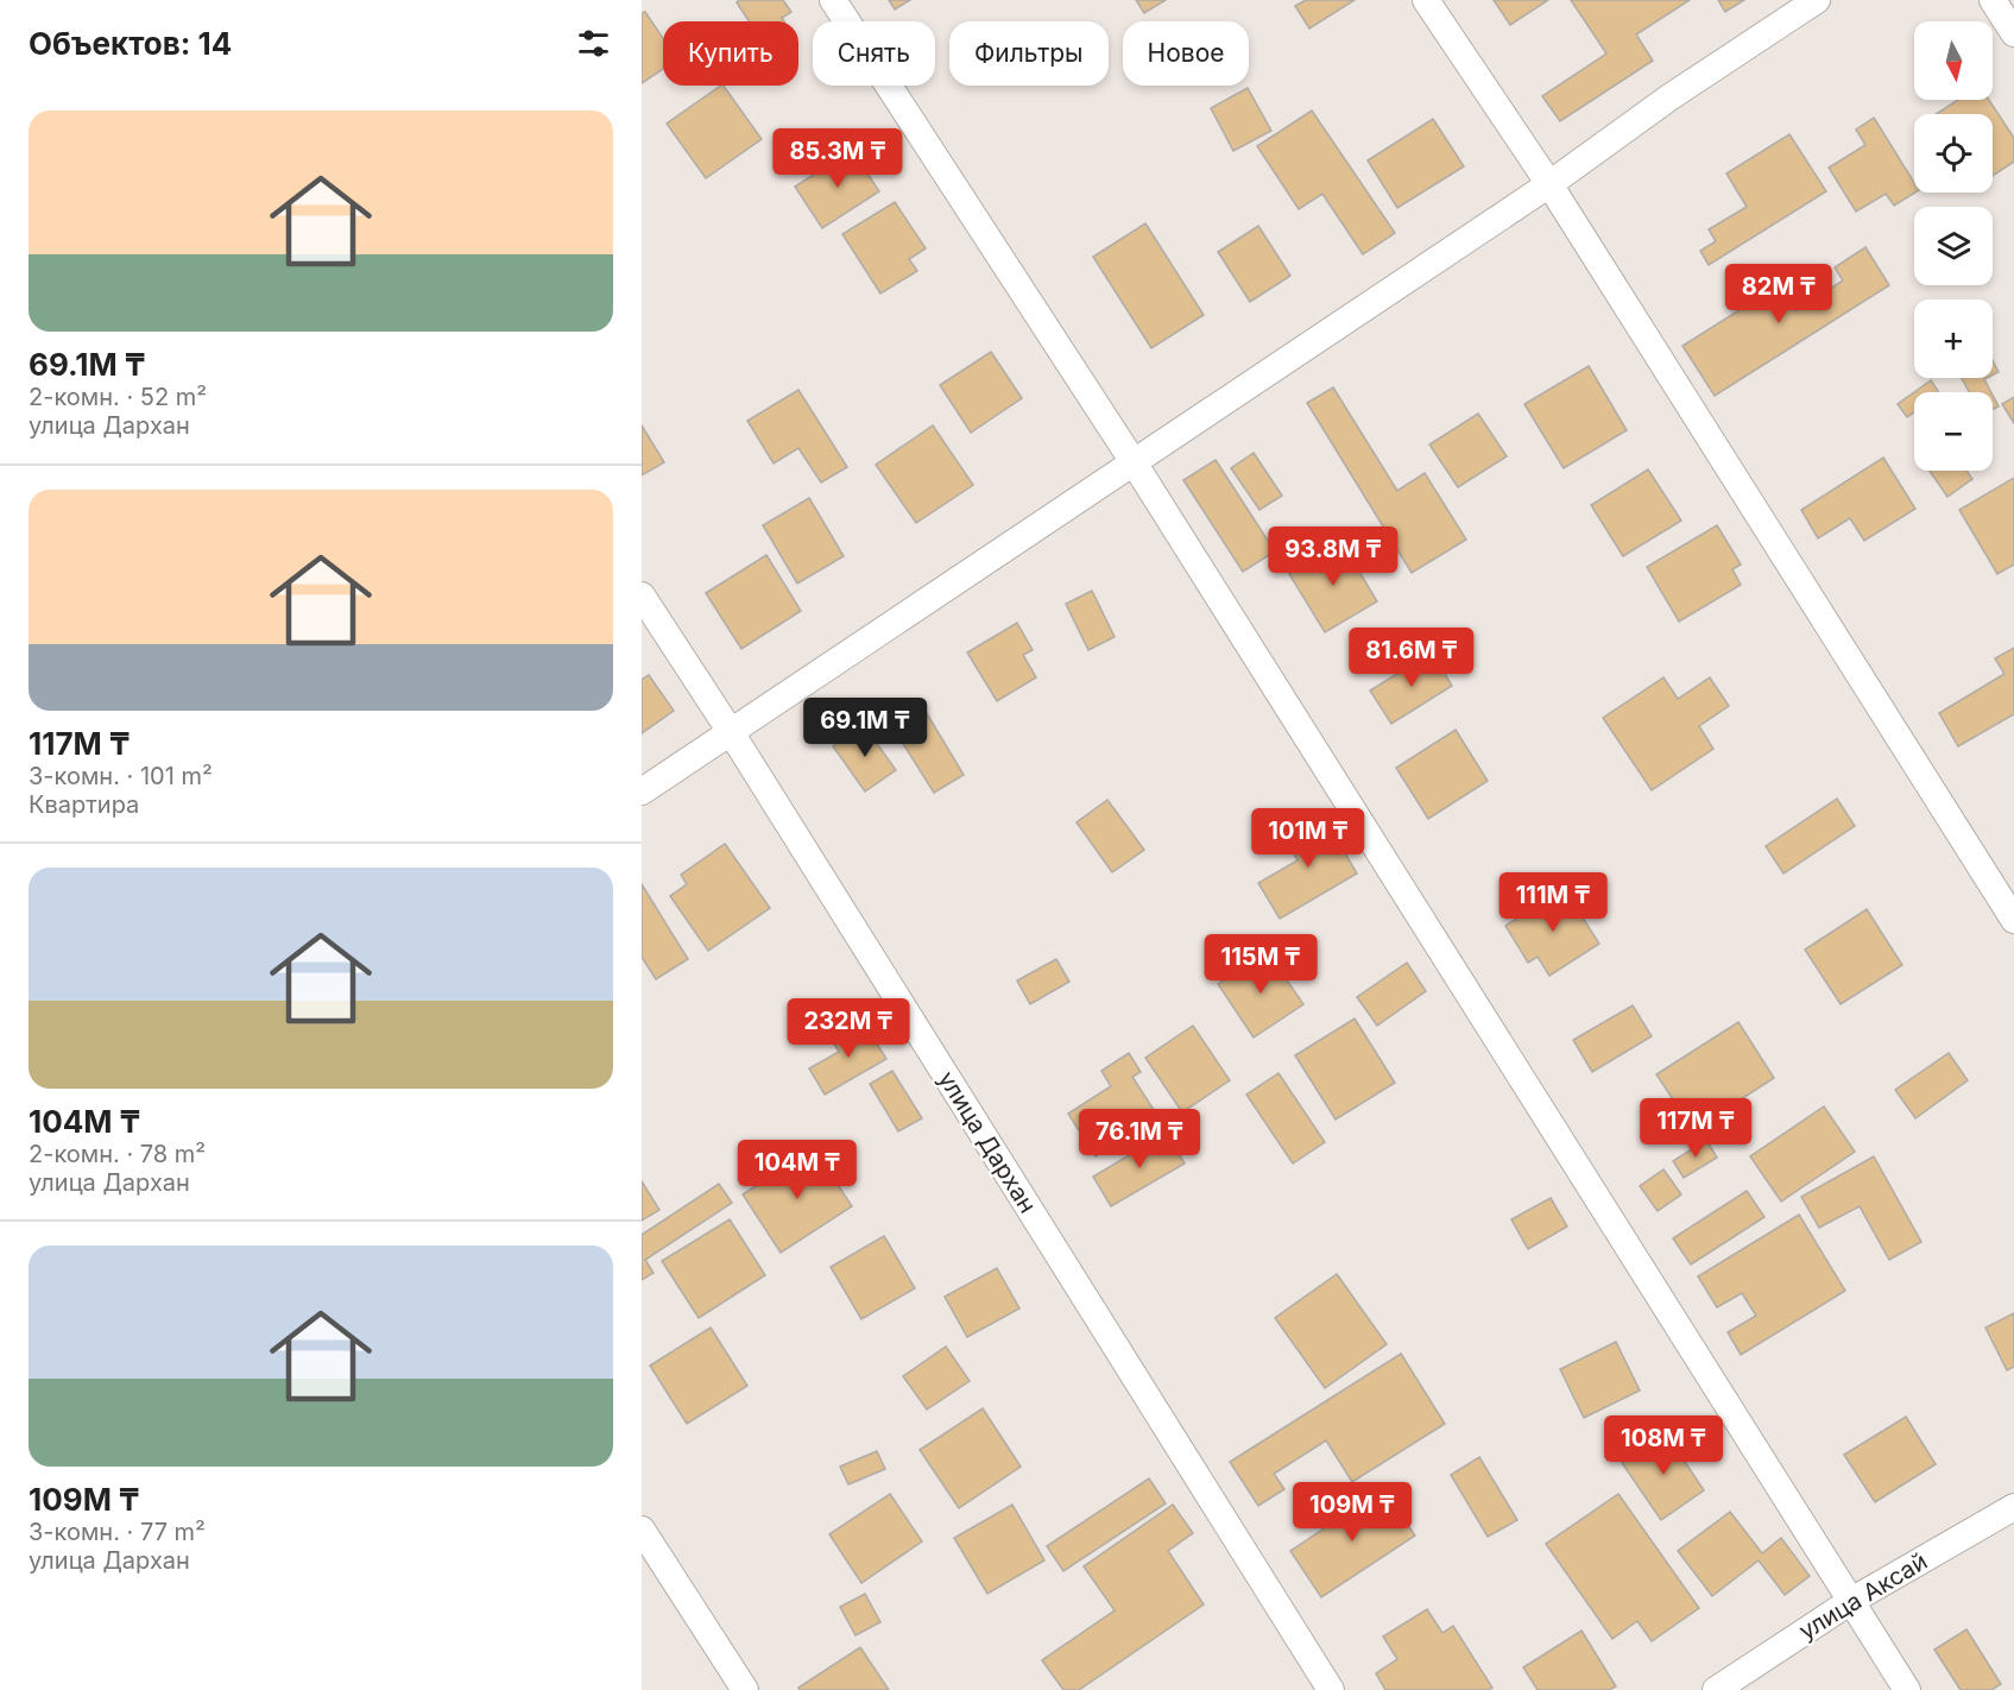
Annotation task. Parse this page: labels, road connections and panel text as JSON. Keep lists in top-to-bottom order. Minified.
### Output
{"streets":{"street":["улица Дархан","улица Аксай"]},"north":"bottom","page":{"heading":"Объектов: 14","map_buttons":["+","−"],"chip":["Купить","Снять","Фильтры","Новое"],"list":[{"name":"69.1M ₸","note":"2-комн. · 52 m² · улица Дархан"},{"name":"117M ₸","note":"3-комн. · 101 m² · Квартира"},{"name":"104M ₸","note":"2-комн. · 78 m² · улица Дархан"},{"name":"109M ₸","note":"3-комн. · 77 m² · улица Дархан"}],"price":["85.3M ₸","82M ₸","93.8M ₸","81.6M ₸","69.1M ₸","101M ₸","111M ₸","115M ₸","232M ₸","117M ₸","76.1M ₸","104M ₸","108M ₸","109M ₸"]}}
